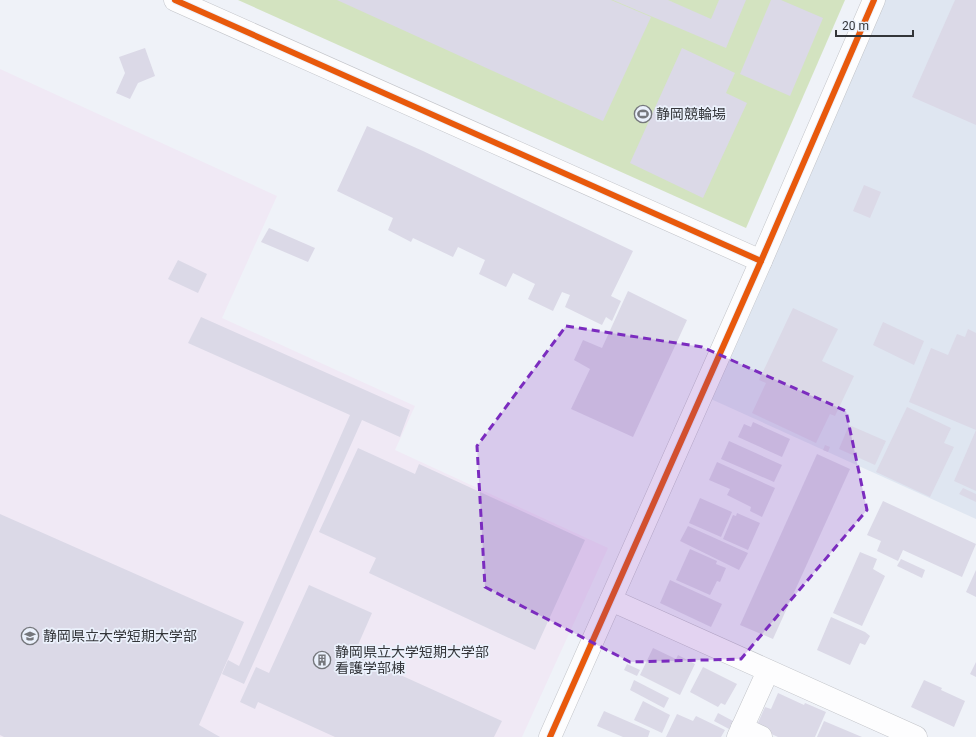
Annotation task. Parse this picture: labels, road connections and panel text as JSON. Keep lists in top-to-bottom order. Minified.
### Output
{"places":{"sports":["静岡競輪場"],"school or university":["静岡県立大学短期大学部"],"building":["静岡県立大学短期大学部 看護学部棟"]},"scale_bar":"20 m"}
